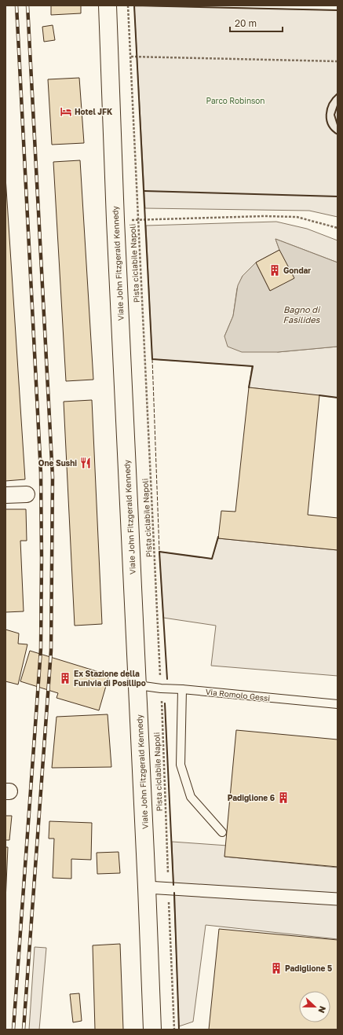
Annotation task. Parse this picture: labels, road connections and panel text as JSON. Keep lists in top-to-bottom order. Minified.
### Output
{"streets":{"main road":["Viale John Fitzgerald Kennedy"],"lane":["Via Romolo Gessi"],"path":["Pista ciclabile Napoli"]},"crossings":[["Viale John Fitzgerald Kennedy","Via Romolo Gessi"],["Pista ciclabile Napoli","Via Romolo Gessi"]],"water":["Bagno di Fasilides"],"parks":["Parco Robinson"],"places":{"hotel":["Hotel JFK"],"building":["Gondar","Ex Stazione della Funivia di Posillipo","Padiglione 6","Padiglione 5"],"restaurant":["One Sushi"]},"scale_bar":"20 m","north":"right"}
